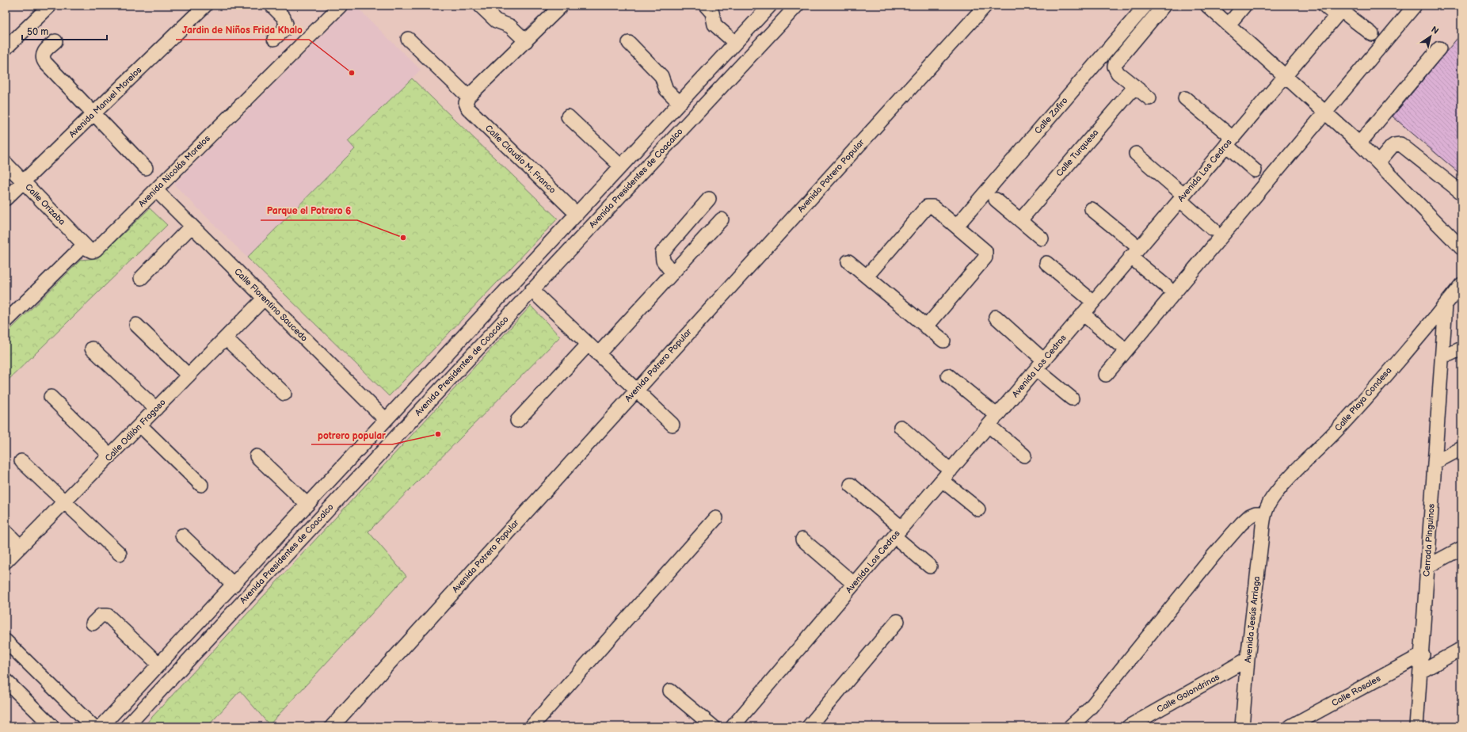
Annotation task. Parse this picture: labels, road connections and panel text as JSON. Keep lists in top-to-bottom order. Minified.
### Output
{"streets":{"street":["Avenida Manuel Morelos","Calle Zafiro","Calle Turquesa","Calle Claudio M. Franco","Avenida Los Cedros","Avenida Nicolás Morelos","Avenida Potrero Popular","Avenida Presidentes de Coacalco","Calle Orizaba","Calle Florentino Saucedo","Calle Playa Condesa","Calle Odilón Fragoso","Cerrada Pinguinos","Avenida Jesús Arriaga","Calle Rosales","Calle Golondrinas"]},"crossings":[["Avenida Manuel Morelos","Calle Orizaba"],["Calle Claudio M. Franco","Avenida Presidentes de Coacalco"],["Avenida Nicolás Morelos","Calle Orizaba"],["Avenida Nicolás Morelos","Calle Florentino Saucedo"],["Avenida Presidentes de Coacalco","Calle Florentino Saucedo"],["Calle Florentino Saucedo","Calle Odilón Fragoso"],["Calle Playa Condesa","Cerrada Pinguinos"],["Calle Playa Condesa","Avenida Jesús Arriaga"],["Cerrada Pinguinos","Calle Rosales"],["Avenida Jesús Arriaga","Calle Golondrinas"]],"places":["Jardin de Niños Frida Khalo","Parque el Potrero 6","potrero popular"],"scale_bar":"50 m","north":"top right"}
